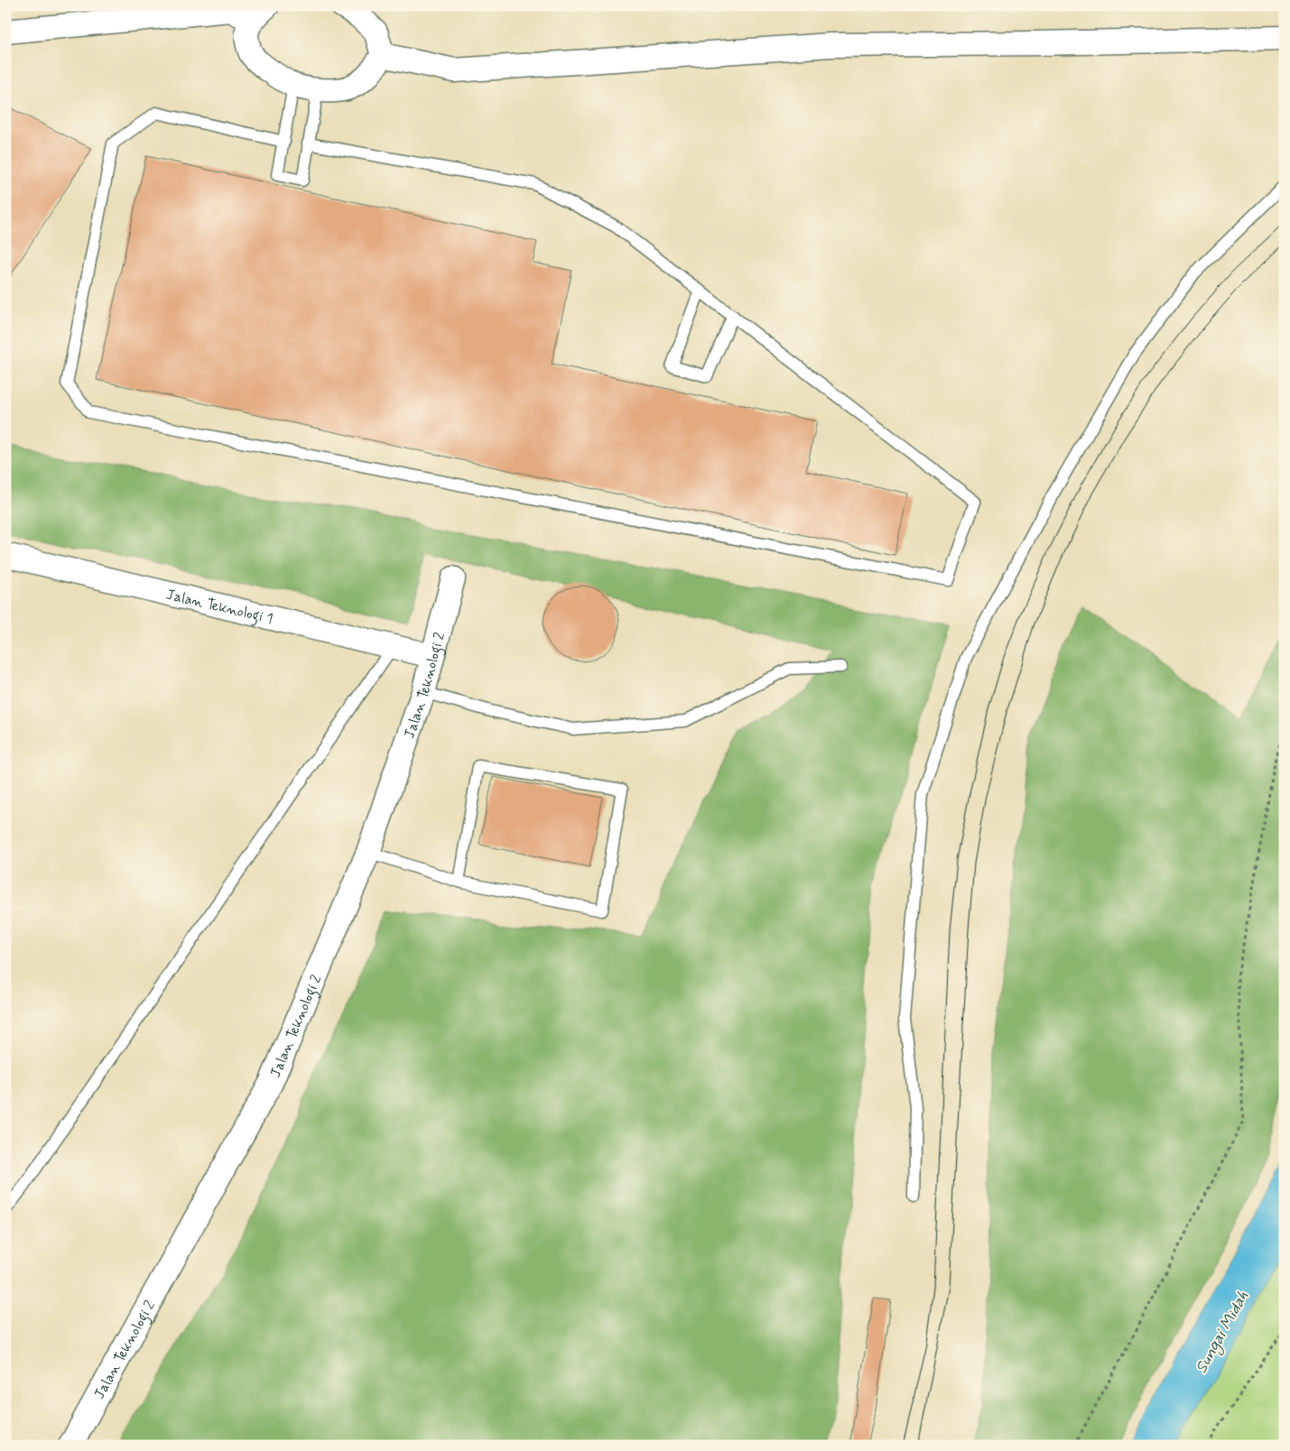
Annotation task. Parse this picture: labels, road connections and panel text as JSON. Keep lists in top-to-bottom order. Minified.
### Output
{"streets":{"street":["Jalan Teknologi 1","Jalan Teknologi 2"]},"crossings":[["Jalan Teknologi 1","Jalan Teknologi 2"]],"water":["Sungai Midah"]}
